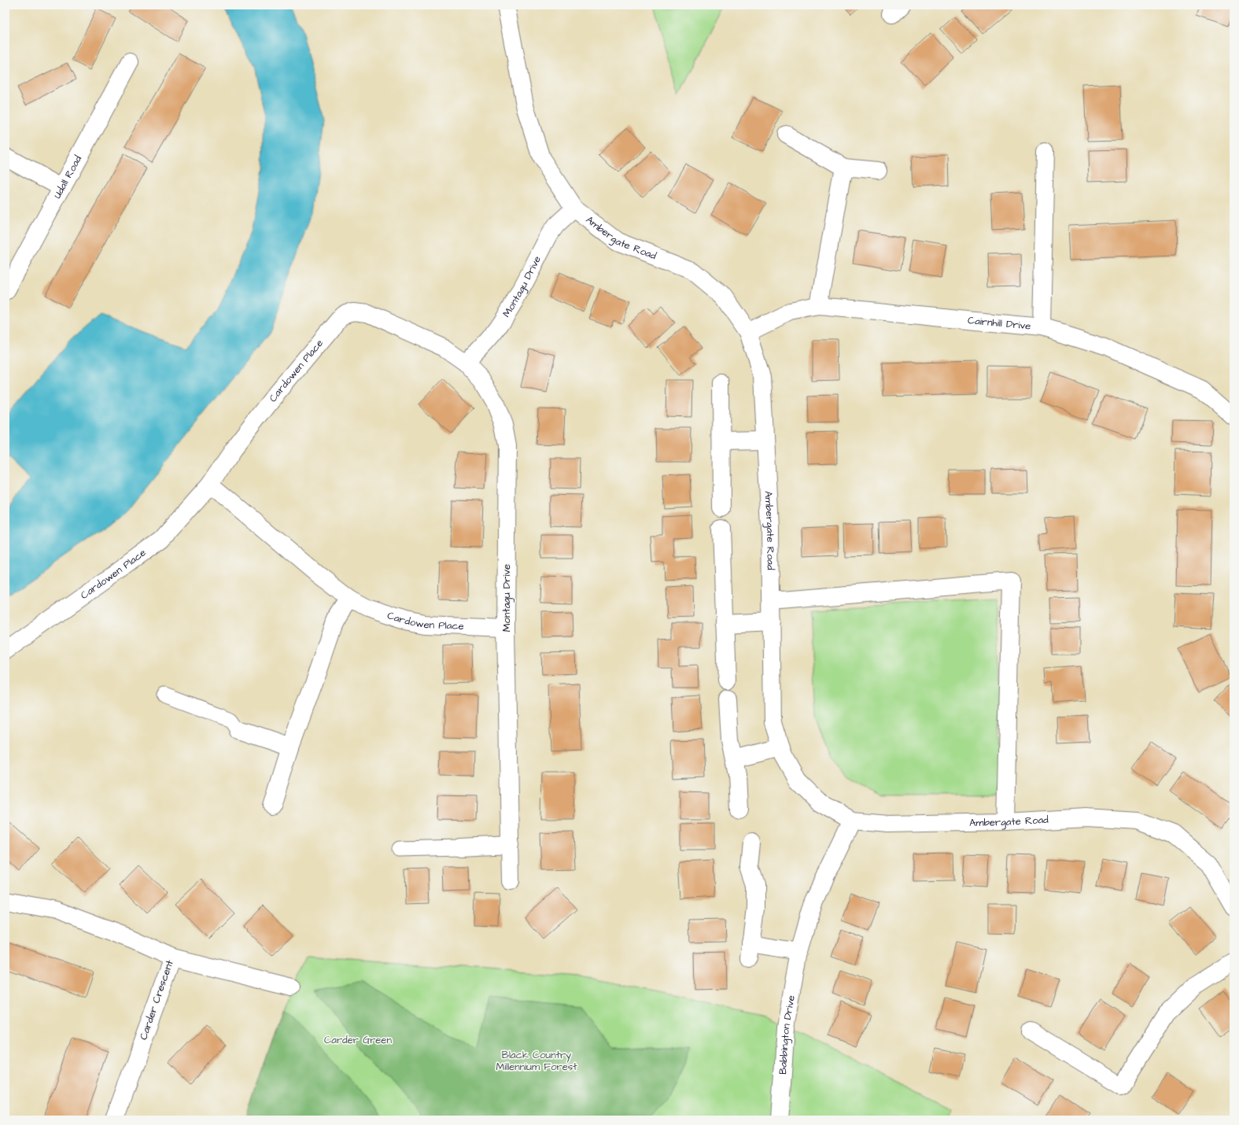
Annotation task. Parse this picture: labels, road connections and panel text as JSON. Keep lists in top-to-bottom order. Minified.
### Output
{"streets":{"street":["Udall Road","Ambergate Road","Montagu Drive","Cairnhill Drive","Cardowen Place","Carder Crescent","Babbington Drive"]},"crossings":[["Ambergate Road","Montagu Drive"],["Ambergate Road","Cairnhill Drive"],["Ambergate Road","Babbington Drive"],["Montagu Drive","Cardowen Place"]],"parks":["Carder Green","Black Country Millennium Forest"]}
